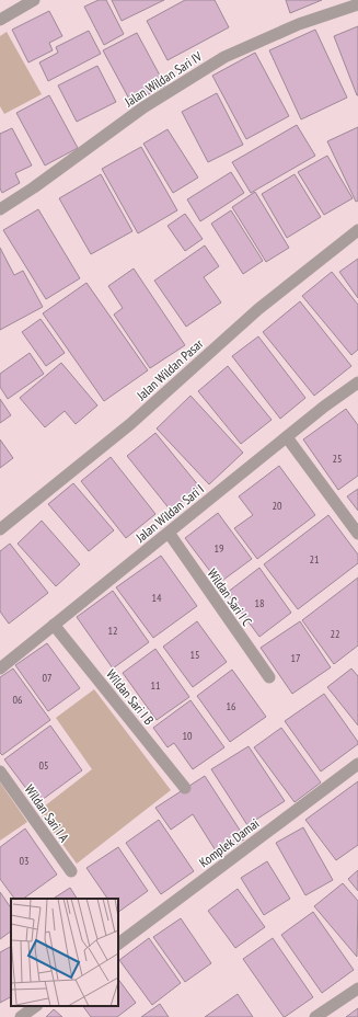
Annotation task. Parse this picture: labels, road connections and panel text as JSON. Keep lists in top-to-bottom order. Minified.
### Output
{"streets":{"street":["Jalan Wildan Sari IV","Jalan Wildan Pasar","Jalan Wildan Sari I","Wildan Sari I C","Wildan Sari I B","Wildan Sari I A","Komplek Damai"]},"crossings":[["Jalan Wildan Sari I","Wildan Sari I C"],["Jalan Wildan Sari I","Wildan Sari I B"]],"house_numbers":["25","20","19","21","14","18","12","22","15","17","07","11","06","16","10","05","03"]}
